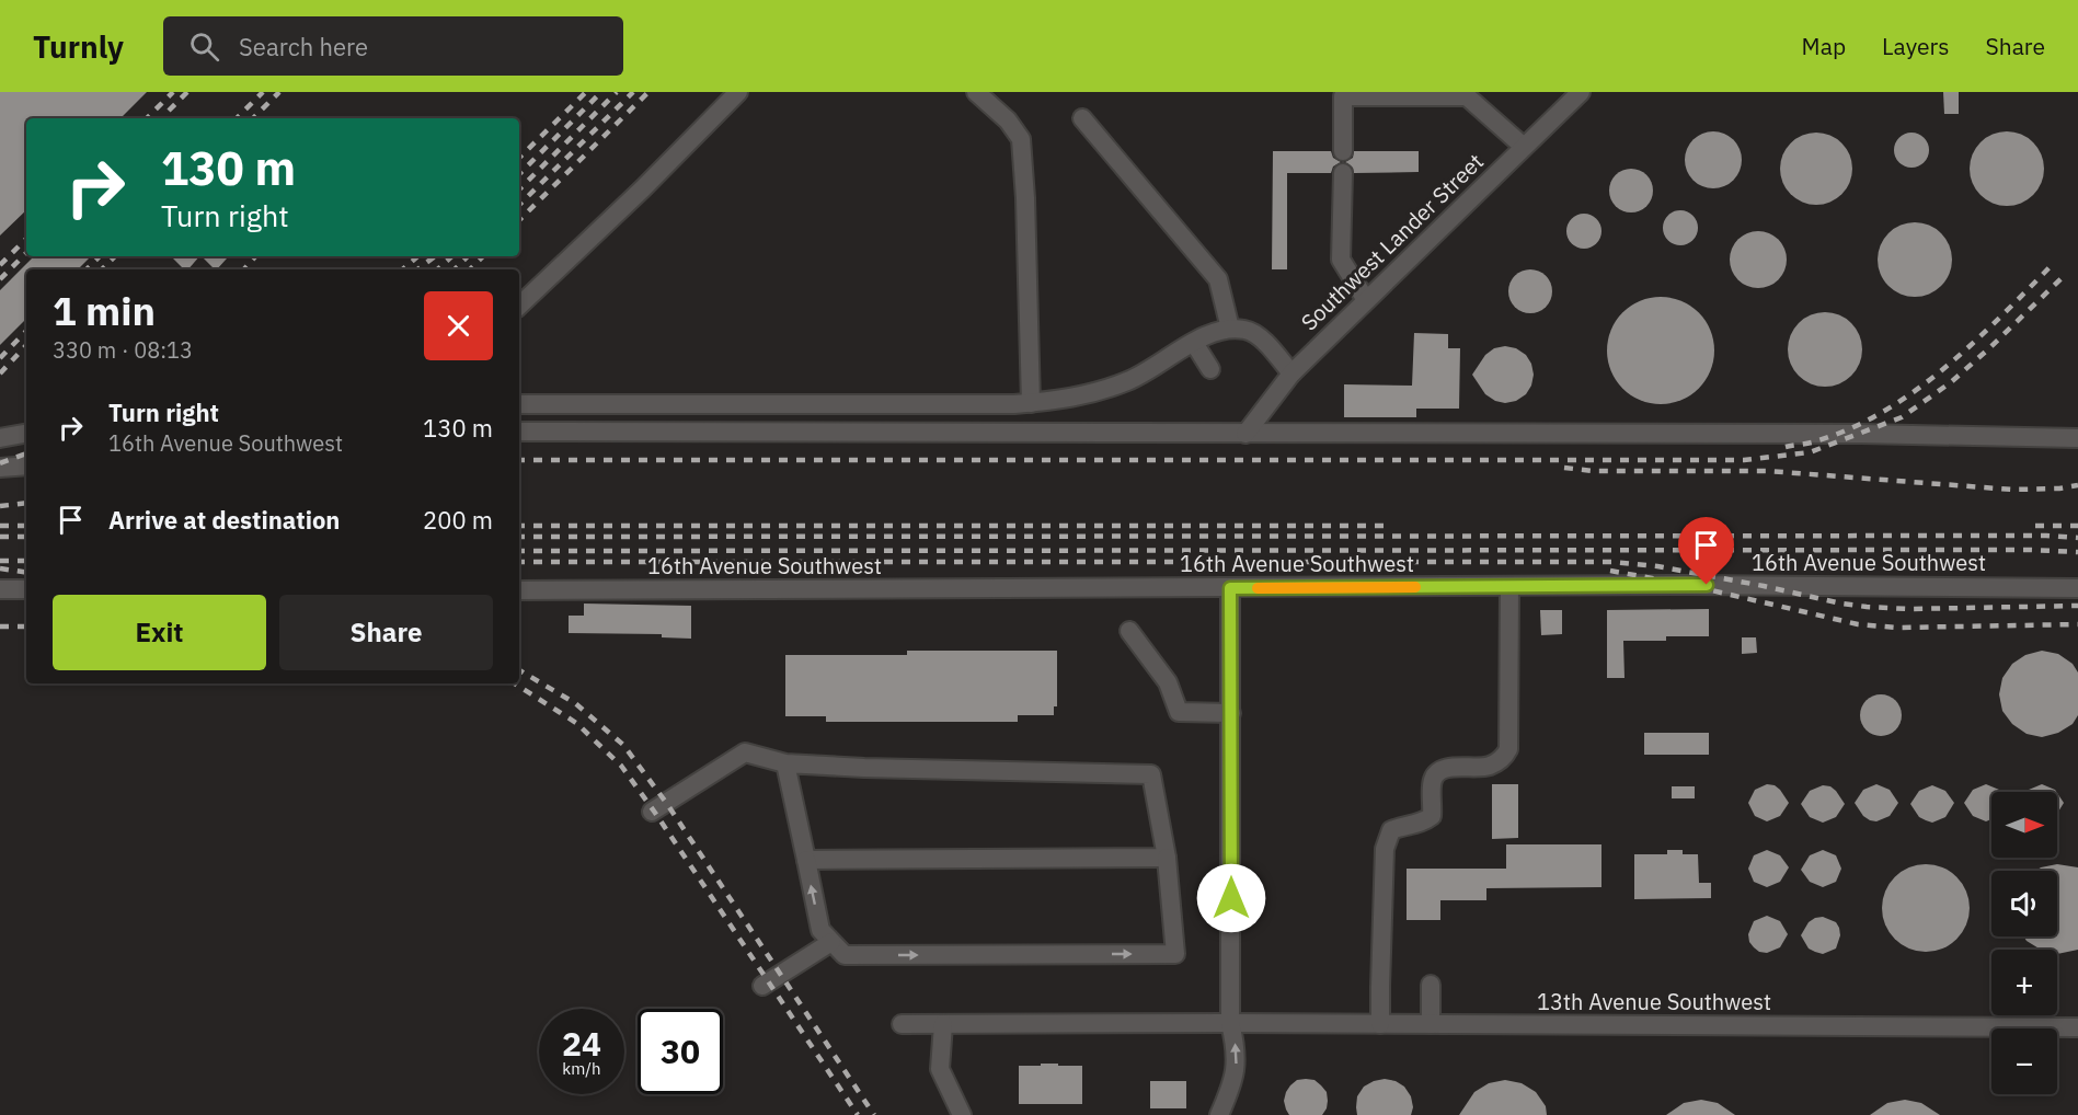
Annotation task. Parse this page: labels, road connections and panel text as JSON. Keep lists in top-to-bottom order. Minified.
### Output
{"streets":{"street":["Southwest Lander Street","16th Avenue Southwest","13th Avenue Southwest"]},"north":"right","page":{"header":"Turnly","search":"Search here","nav":["Map","Layers","Share"],"turn":["130 m","Turn right"],"heading":["1 min","330 m · 08:13"],"list":[{"name":"Turn right","note":"16th Avenue Southwest","value":"130 m"},{"name":"Arrive at destination","value":"200 m"}],"buttons":["Exit","Share"],"map_buttons":["+","−"],"speed":"24 km/h","limit":"30"}}
